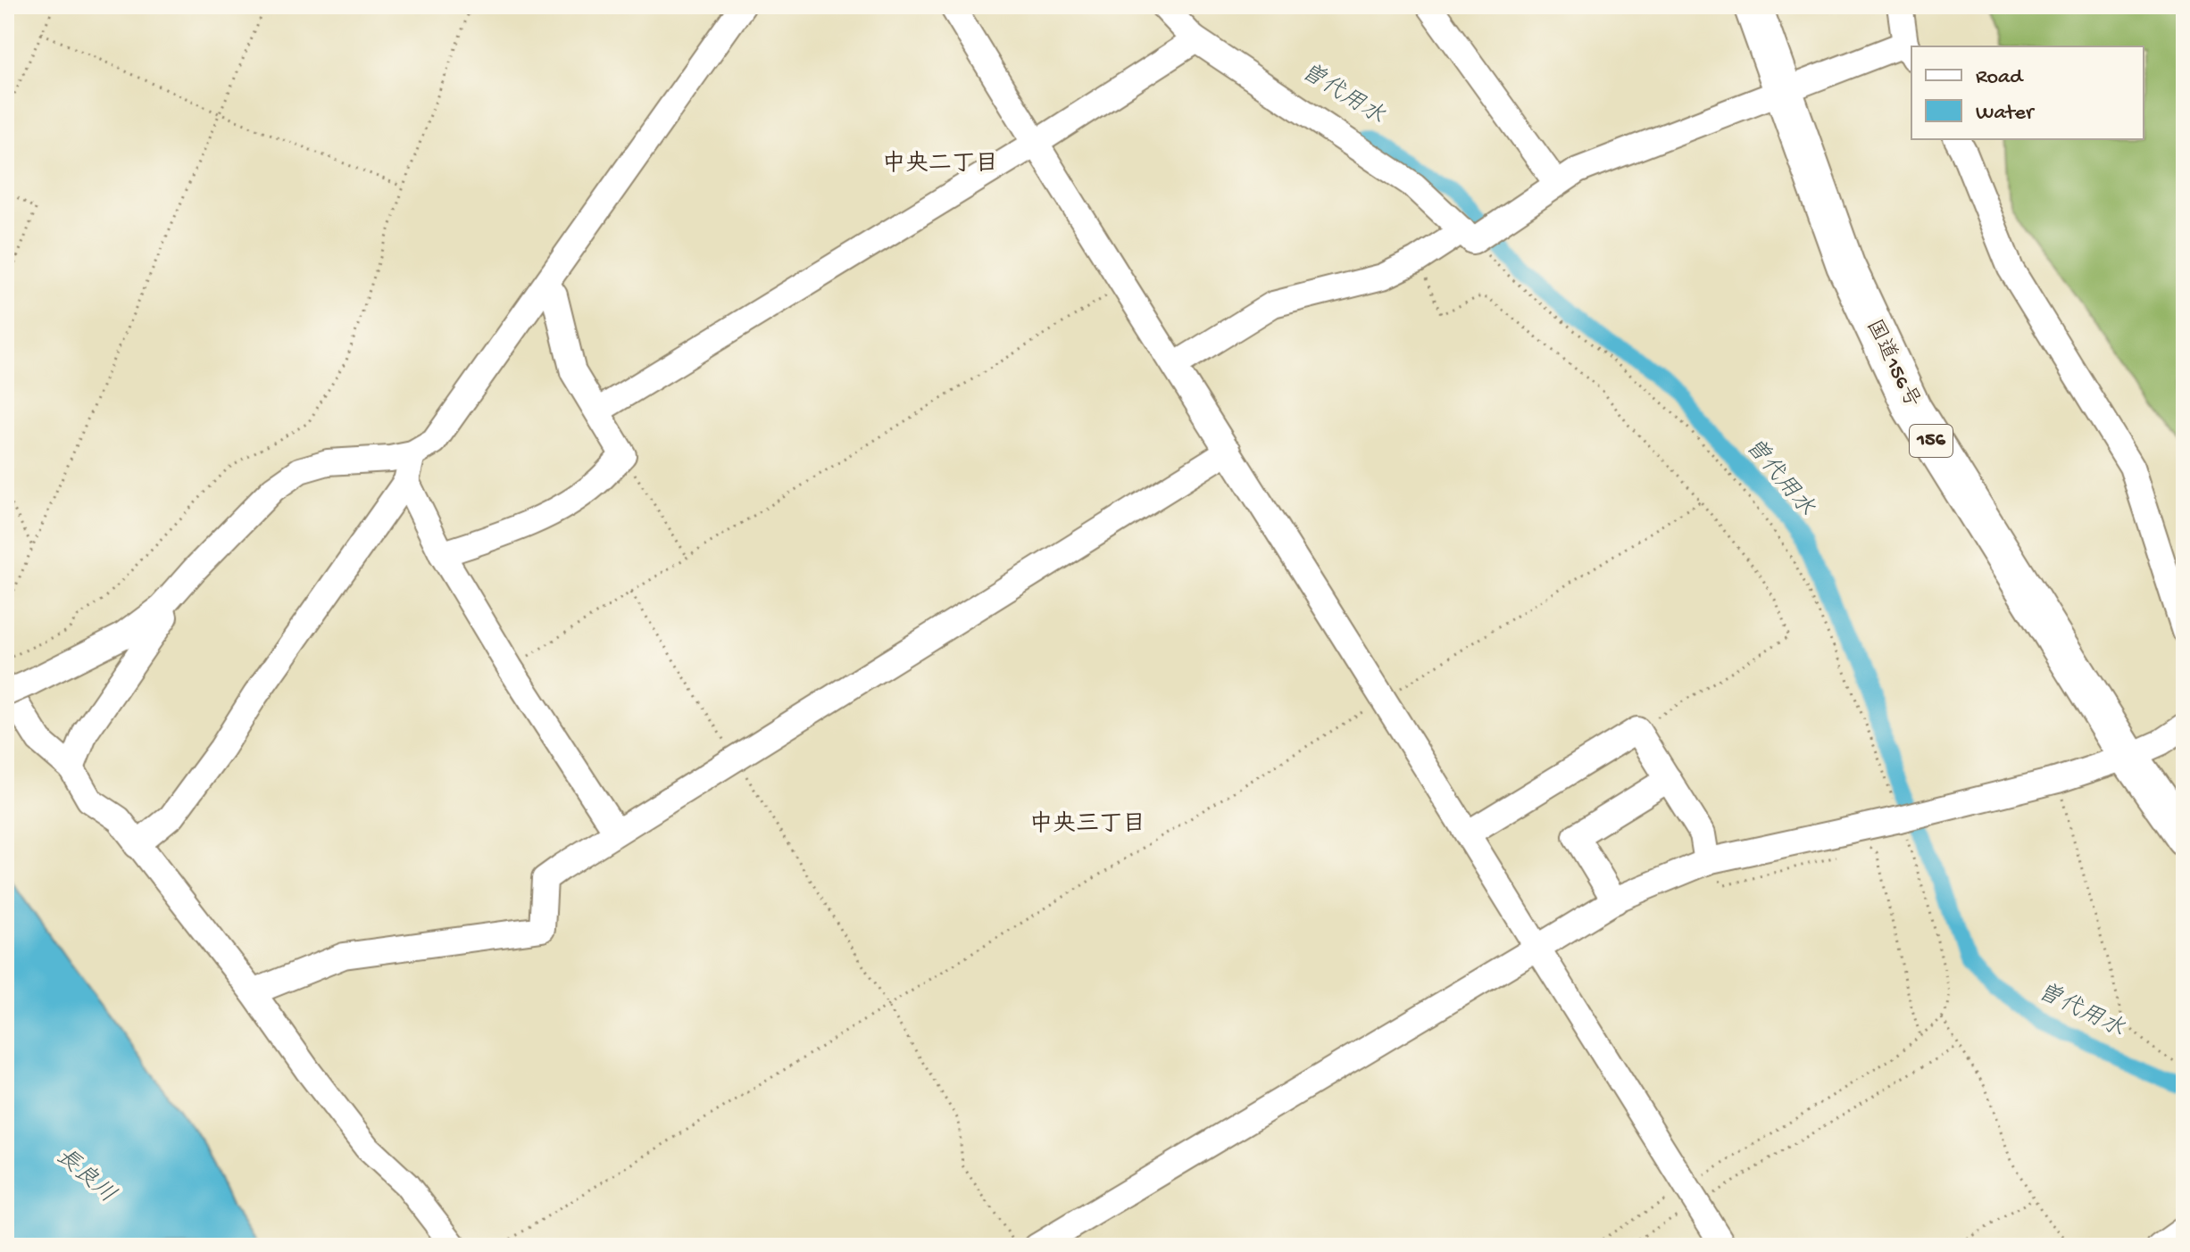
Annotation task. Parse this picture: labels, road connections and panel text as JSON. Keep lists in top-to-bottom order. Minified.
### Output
{"streets":{"highway":["国道156号","156"]},"districts":["中央二丁目","中央三丁目"],"water":["曽代用水","長良川"],"legend":["Road","Water"]}
